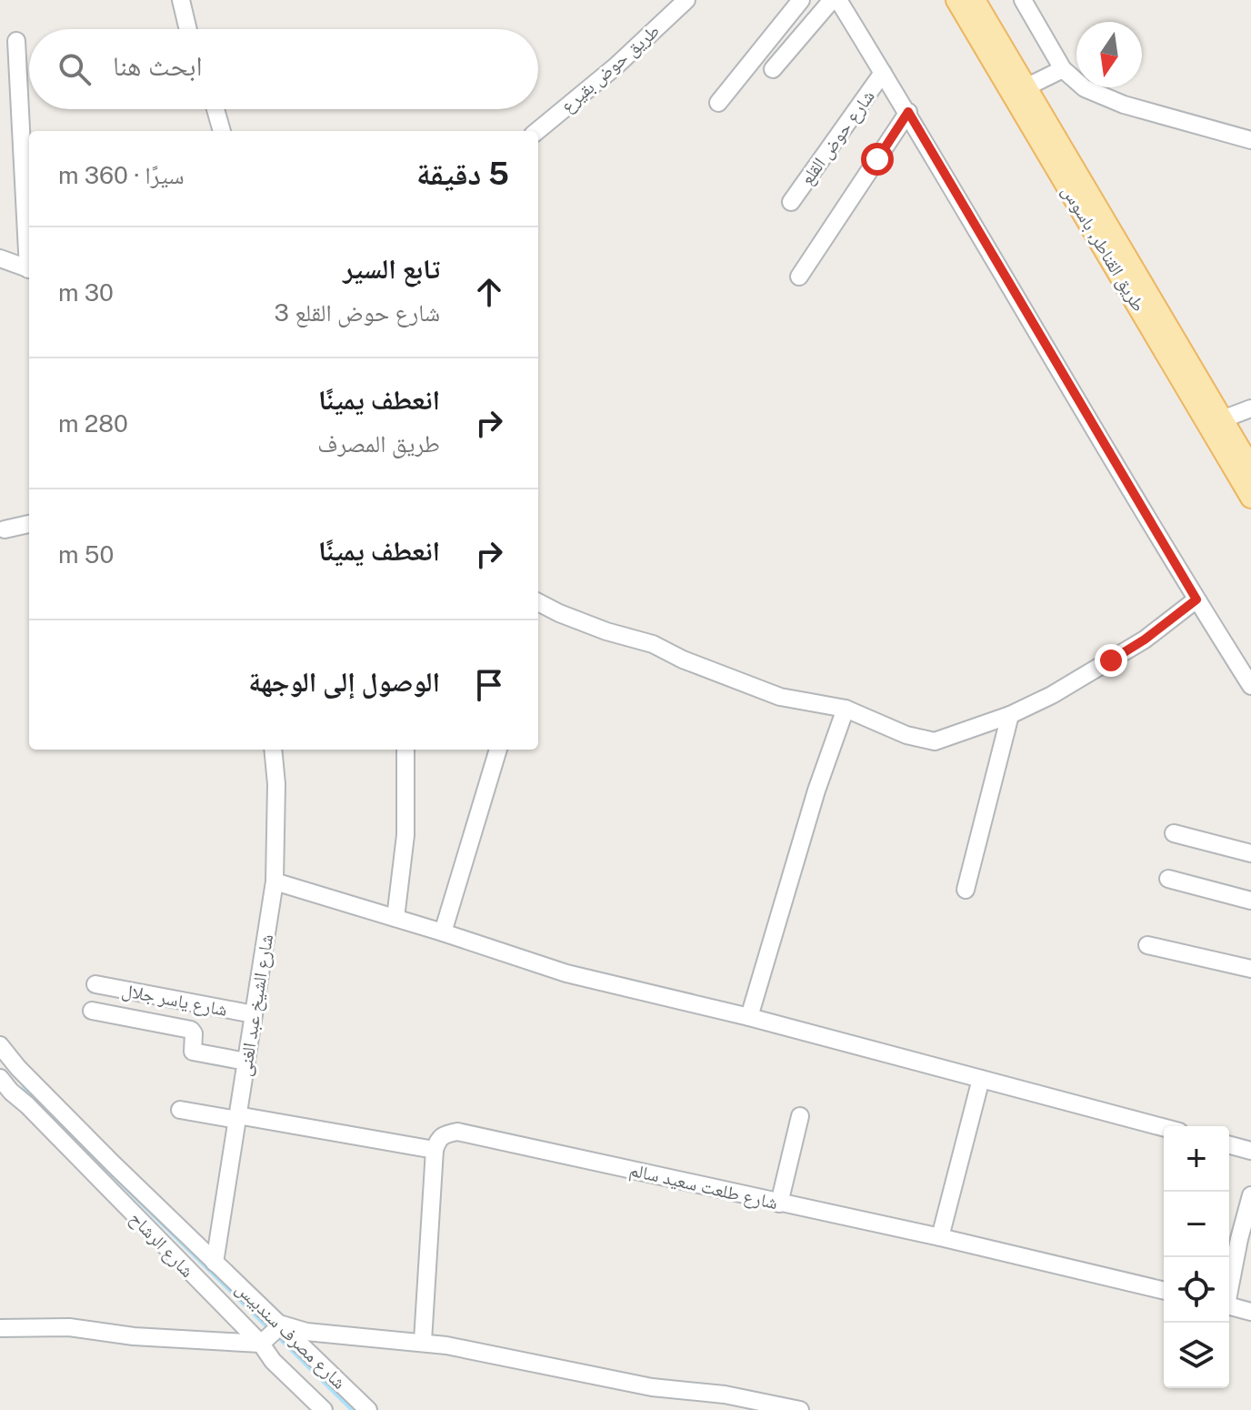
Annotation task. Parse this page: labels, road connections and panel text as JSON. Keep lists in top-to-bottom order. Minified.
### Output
{"streets":{"main road":["طريق القناطر, باسوس"],"street":["طريق حوض بقيرع","شارع حوض القلع","شارع ياسر جلال","شارع الشيخ عبد الغنى","شارع طلعت سعيد سالم","شارع الرشاح","شارع مصرف سندبيس"]},"crossings":[["شارع ياسر جلال","شارع الشيخ عبد الغنى"],["شارع الشيخ عبد الغنى","شارع الرشاح"],["شارع الشيخ عبد الغنى","شارع مصرف سندبيس"],["شارع الرشاح","شارع مصرف سندبيس"]],"north":"bottom","page":{"search":"ابحث هنا","heading":["5 دقيقة","سيرًا · 360 m"],"list":[["تابع السير","شارع حوض القلع 3","30 m"],["انعطف يمينًا","طريق المصرف","280 m"],["انعطف يمينًا","50 m"],"الوصول إلى الوجهة"],"map_buttons":["+","−"]}}
